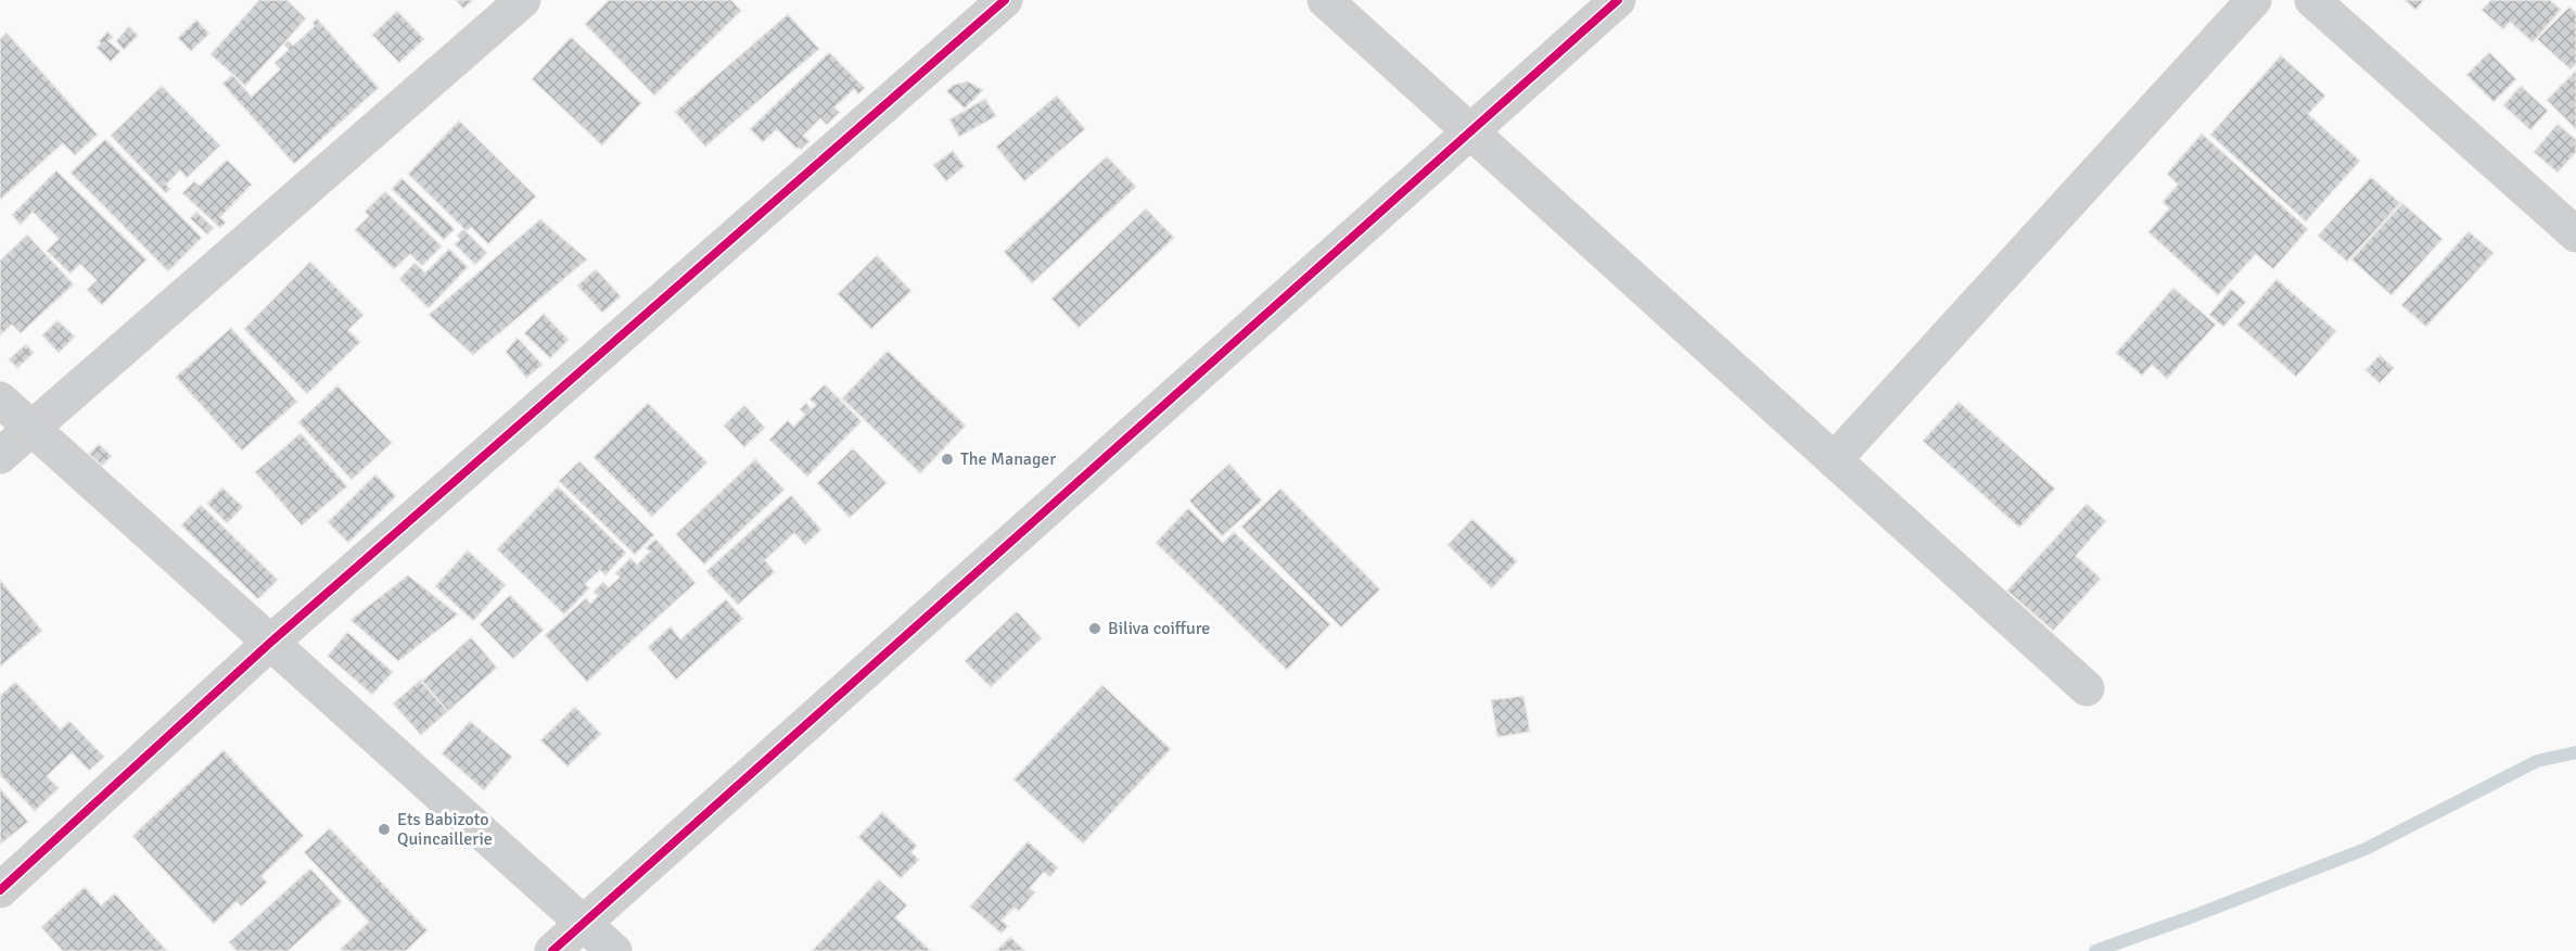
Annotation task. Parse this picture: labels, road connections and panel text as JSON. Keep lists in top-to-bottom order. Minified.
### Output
{"places":["The Manager","Biliva coiffure","Ets Babizoto Quincaillerie"]}
